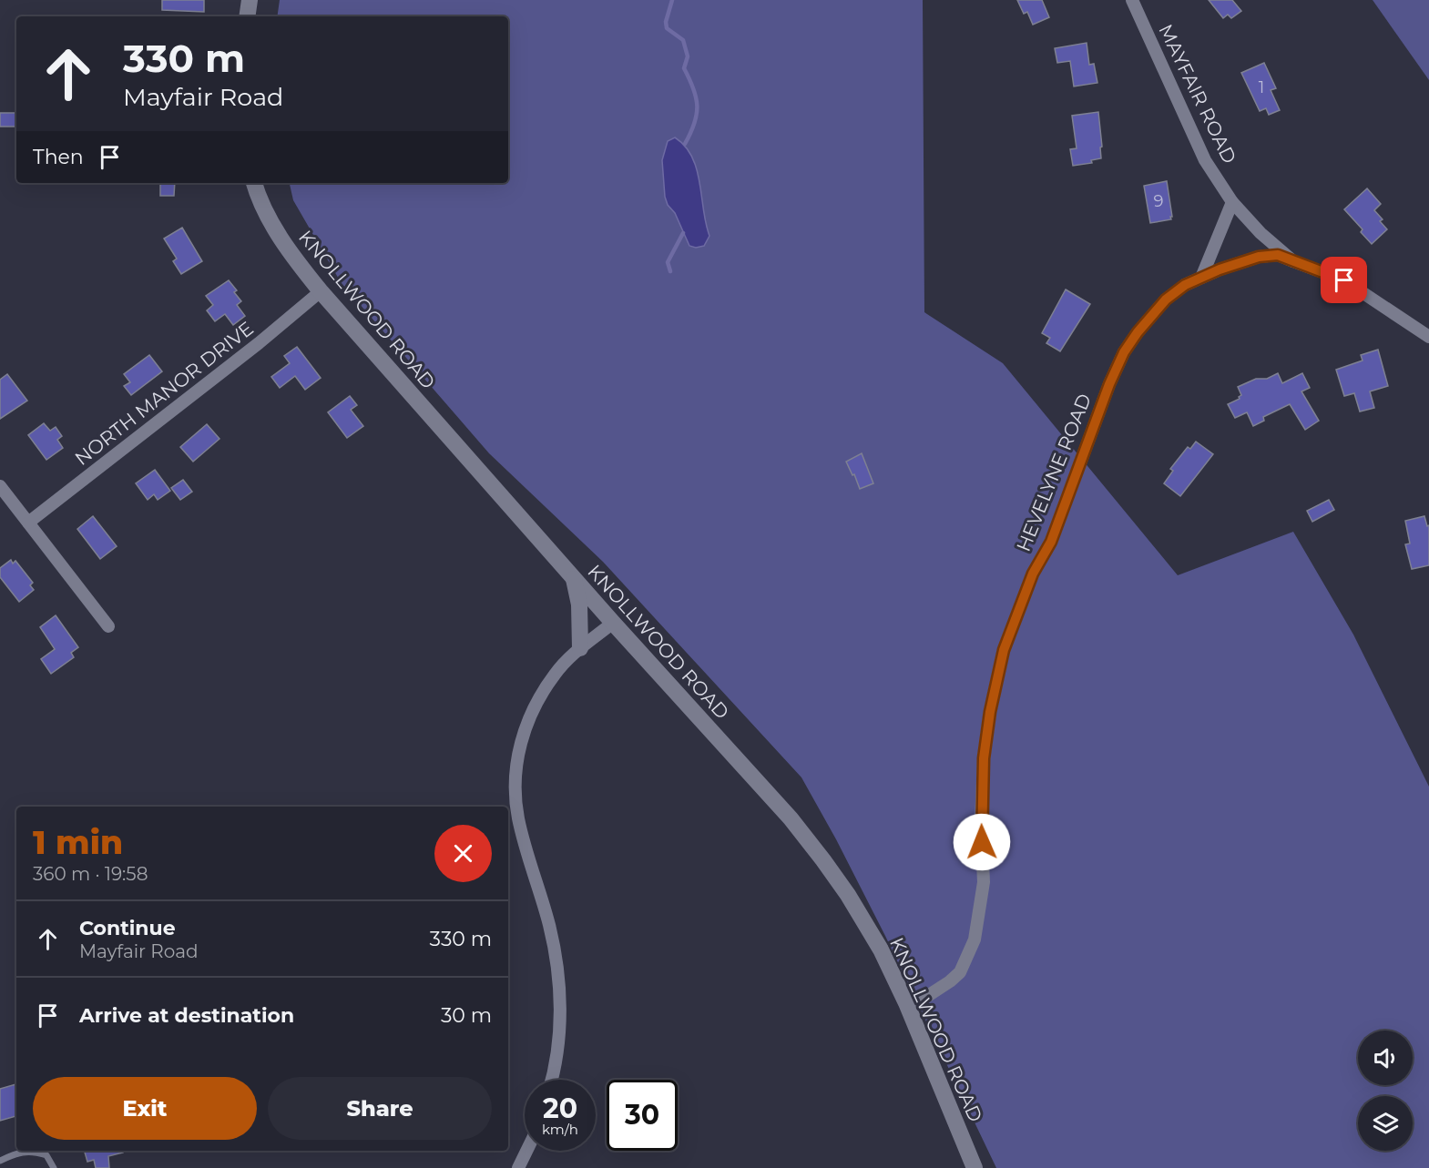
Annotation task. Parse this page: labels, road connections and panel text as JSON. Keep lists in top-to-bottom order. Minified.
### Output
{"streets":{"main road":["KNOLLWOOD ROAD"],"street":["MAYFAIR ROAD","NORTH MANOR DRIVE","HEVELYNE ROAD"]},"crossings":[["MAYFAIR ROAD","HEVELYNE ROAD"],["KNOLLWOOD ROAD","NORTH MANOR DRIVE"],["KNOLLWOOD ROAD","HEVELYNE ROAD"]],"house_numbers":["1","9"],"page":{"turn":["330 m","Mayfair Road"],"then":"Then","heading":["1 min","360 m · 19:58"],"list":[{"name":"Continue","note":"Mayfair Road","value":"330 m"},{"name":"Arrive at destination","value":"30 m"}],"buttons":["Exit","Share"],"speed":"20 km/h","limit":"30"}}
